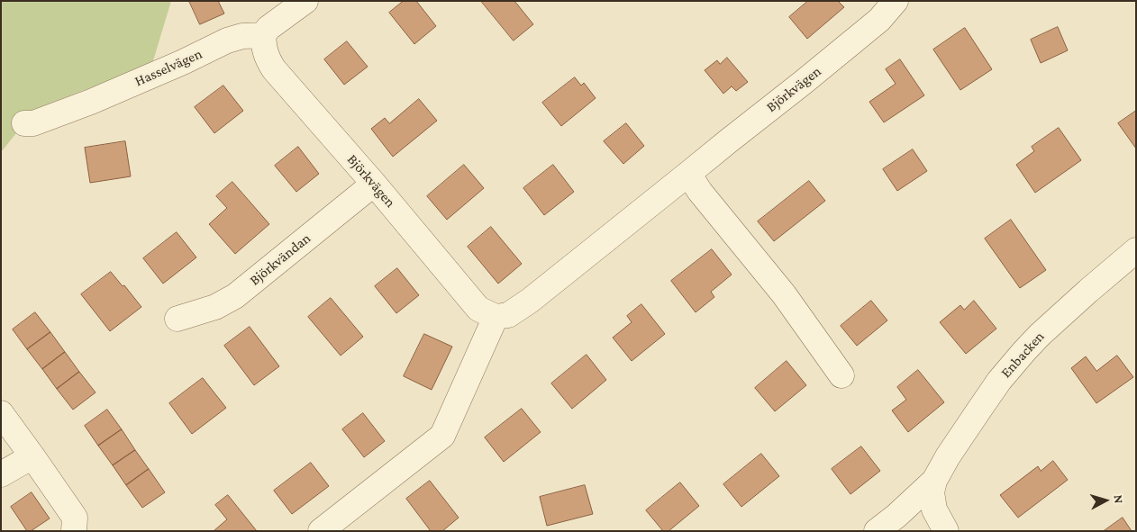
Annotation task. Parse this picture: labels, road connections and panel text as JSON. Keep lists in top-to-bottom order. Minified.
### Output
{"streets":{"street":["Hasselvägen","Björkvägen","Björkvändan","Enbacken"]},"crossings":[["Hasselvägen","Björkvägen"],["Björkvägen","Björkvändan"]],"north":"right"}
